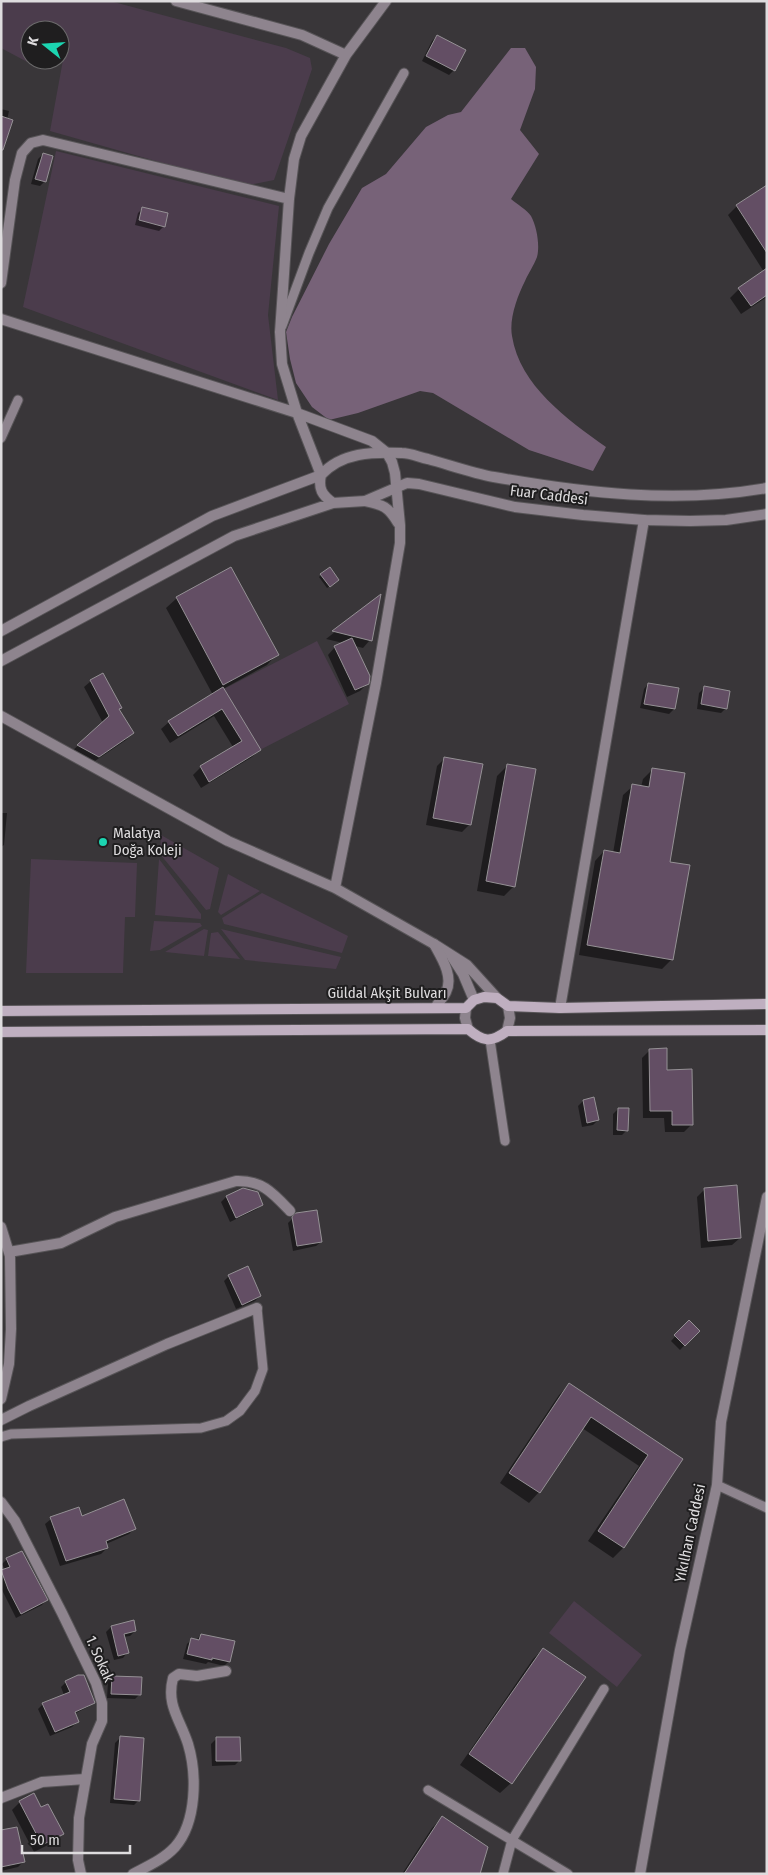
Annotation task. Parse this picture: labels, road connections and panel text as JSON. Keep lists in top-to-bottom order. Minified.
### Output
{"streets":{"main road":["Güldal Akşit Bulvarı"],"street":["Fuar Caddesi","Yıkılhan Caddesi","1. Sokak"]},"places":["Malatya Doğa Koleji"],"scale_bar":"50 m","north":"left"}
